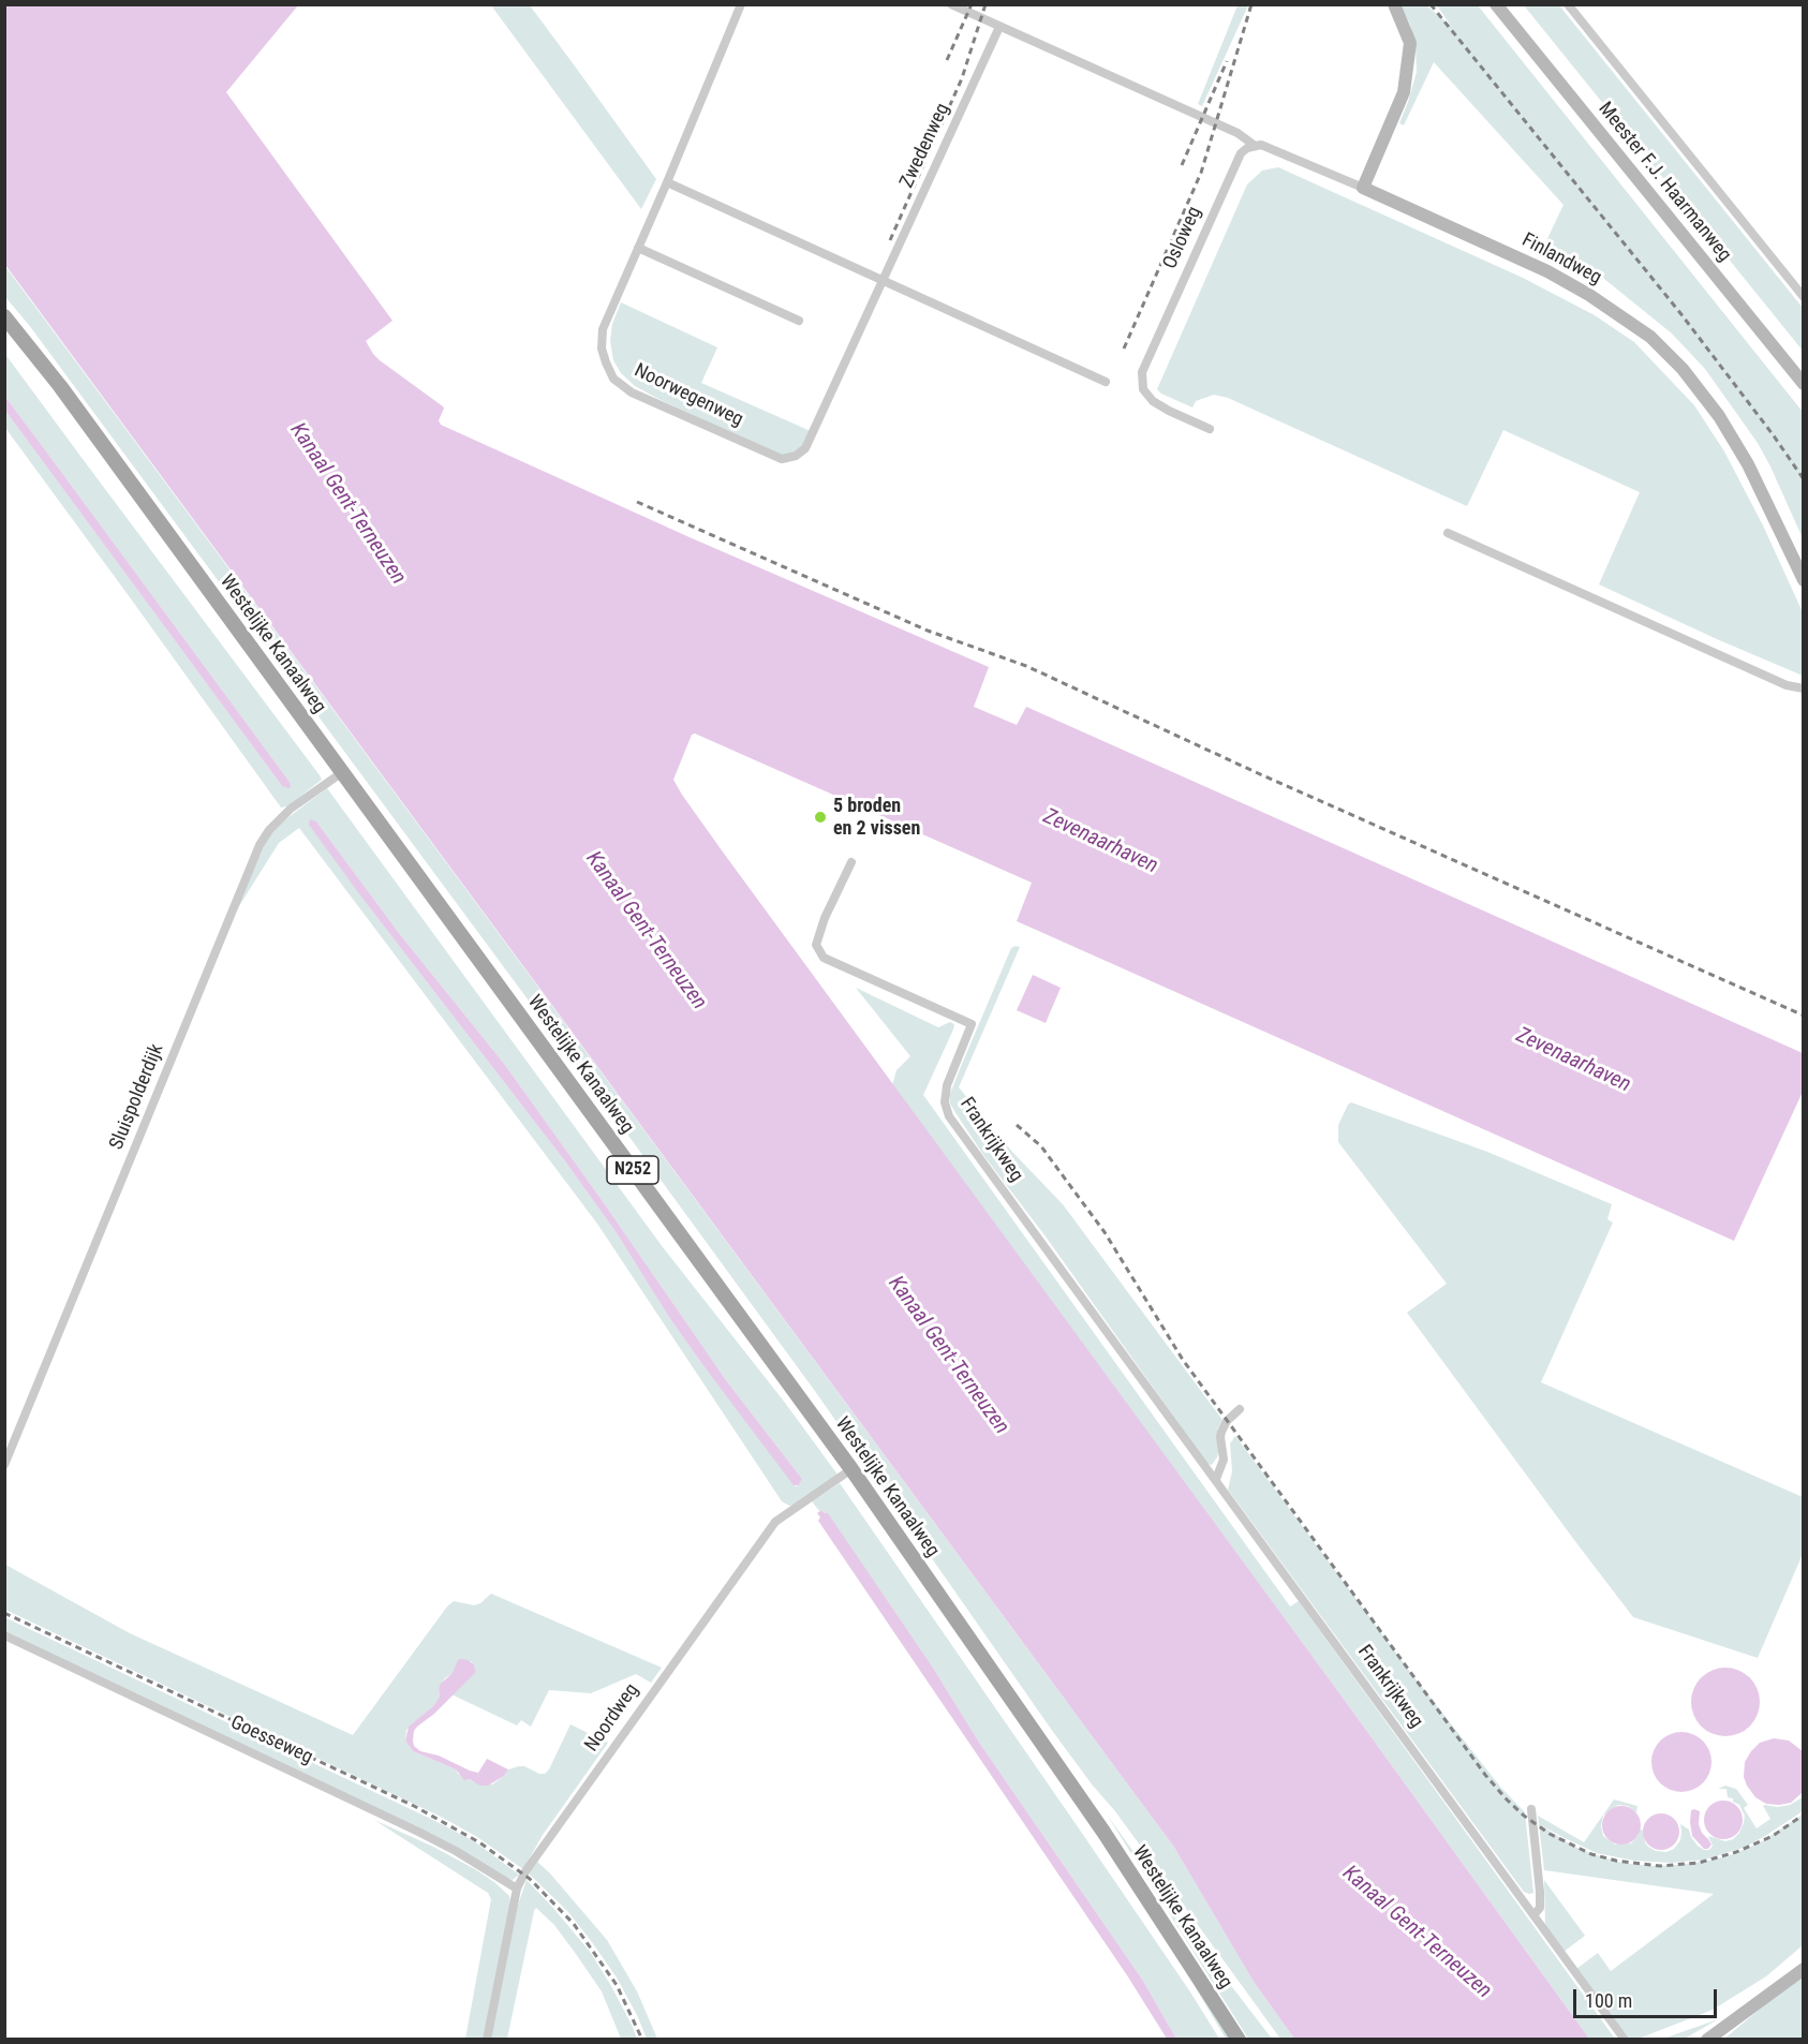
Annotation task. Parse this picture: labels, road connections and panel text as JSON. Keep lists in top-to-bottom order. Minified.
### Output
{"streets":{"main road":["Westelijke Kanaalweg","N252"],"street":["Zwedenweg","Meester F.J. Haarmanweg","Osloweg","Finlandweg","Noorwegenweg","Sluispolderdijk","Frankrijkweg","Noordweg","Goesseweg"]},"crossings":[["Zwedenweg","Noorwegenweg"],["Westelijke Kanaalweg","Sluispolderdijk"],["Westelijke Kanaalweg","Noordweg"],["Noordweg","Goesseweg"]],"water":["Kanaal Gent-Terneuzen","Zevenaarhaven"],"places":["5 broden en 2 vissen"],"scale_bar":"100 m"}
